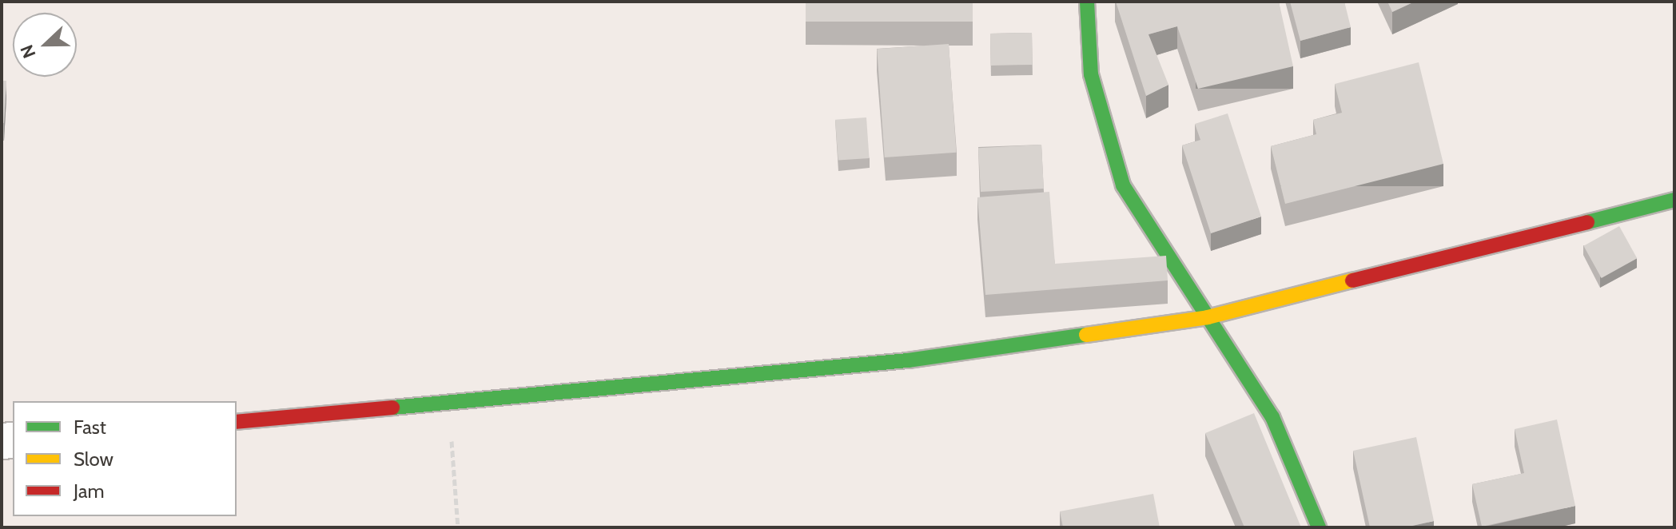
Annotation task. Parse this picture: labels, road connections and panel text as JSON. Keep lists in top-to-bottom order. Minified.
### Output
{"legend":["Fast","Slow","Jam"],"north":"left"}
